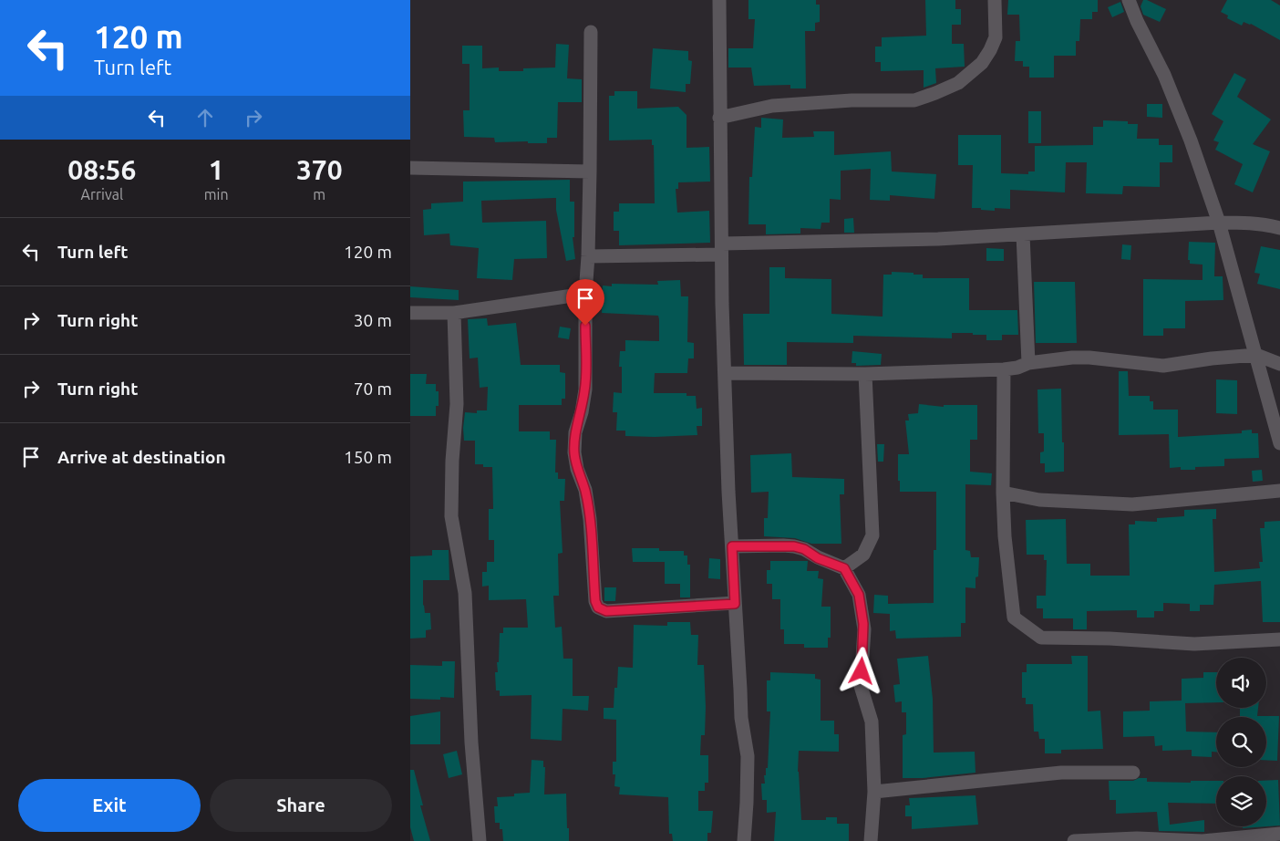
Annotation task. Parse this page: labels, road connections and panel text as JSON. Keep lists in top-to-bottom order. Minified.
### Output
{"page":{"turn":["120 m","Turn left"],"eta":["08:56","Arrival","1","min","370","m"],"list":[{"name":"Turn left","value":"120 m"},{"name":"Turn right","value":"30 m"},{"name":"Turn right","value":"70 m"},{"name":"Arrive at destination","value":"150 m"}],"buttons":["Exit","Share"]}}
